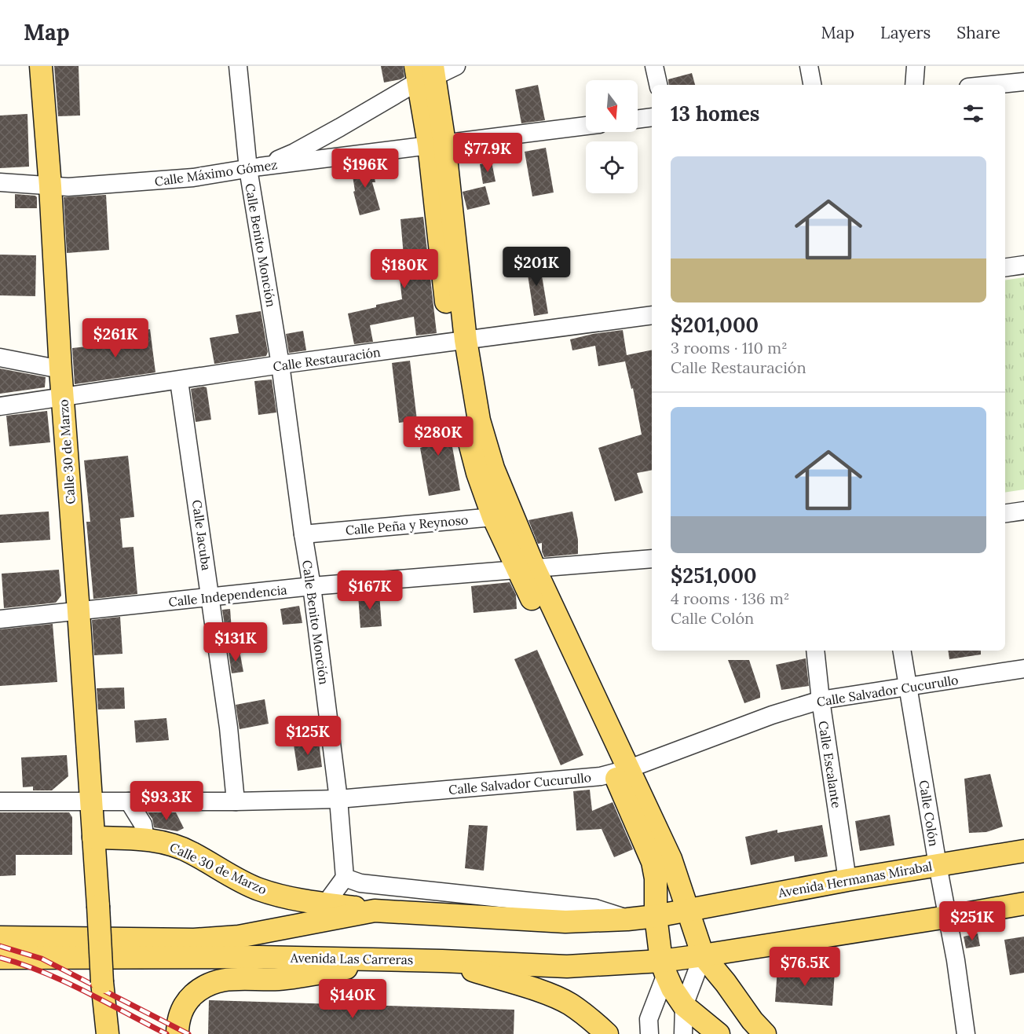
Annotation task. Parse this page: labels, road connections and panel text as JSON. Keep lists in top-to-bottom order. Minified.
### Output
{"streets":{"main road":["Calle 30 de Marzo","Avenida Hermanas Mirabal","Avenida Las Carreras"],"street":["Calle Máximo Gómez","Calle Benito Monción","Calle Restauración","Calle Peña y Reynoso","Calle Jacuba","Calle Independencia","Calle Salvador Cucurullo","Calle Escalante","Calle Colón"]},"crossings":[["Calle Máximo Gómez","Calle Benito Monción"],["Calle Máximo Gómez","Calle 30 de Marzo"],["Calle Benito Monción","Calle Restauración"],["Calle Benito Monción","Calle Peña y Reynoso"],["Calle Benito Monción","Calle Independencia"],["Calle Benito Monción","Calle Salvador Cucurullo"],["Calle Restauración","Calle 30 de Marzo"],["Calle Restauración","Calle Jacuba"],["Calle 30 de Marzo","Calle Independencia"],["Calle 30 de Marzo","Calle Salvador Cucurullo"],["Calle Jacuba","Calle Independencia"],["Calle Jacuba","Calle Salvador Cucurullo"],["Calle Salvador Cucurullo","Calle Escalante"],["Calle Salvador Cucurullo","Calle Colón"],["Calle Escalante","Avenida Hermanas Mirabal"],["Calle Colón","Avenida Hermanas Mirabal"]],"north":"bottom","page":{"header":"Map","nav":["Map","Layers","Share"],"heading":"13 homes","price":["$77.9K","$196K","$201K","$180K","$261K","$280K","$167K","$131K","$125K","$93.3K","$251K","$76.5K","$140K"],"list":[{"name":"$201,000","note":"3 rooms · 110 m² · Calle Restauración"},{"name":"$251,000","note":"4 rooms · 136 m² · Calle Colón"}]}}
